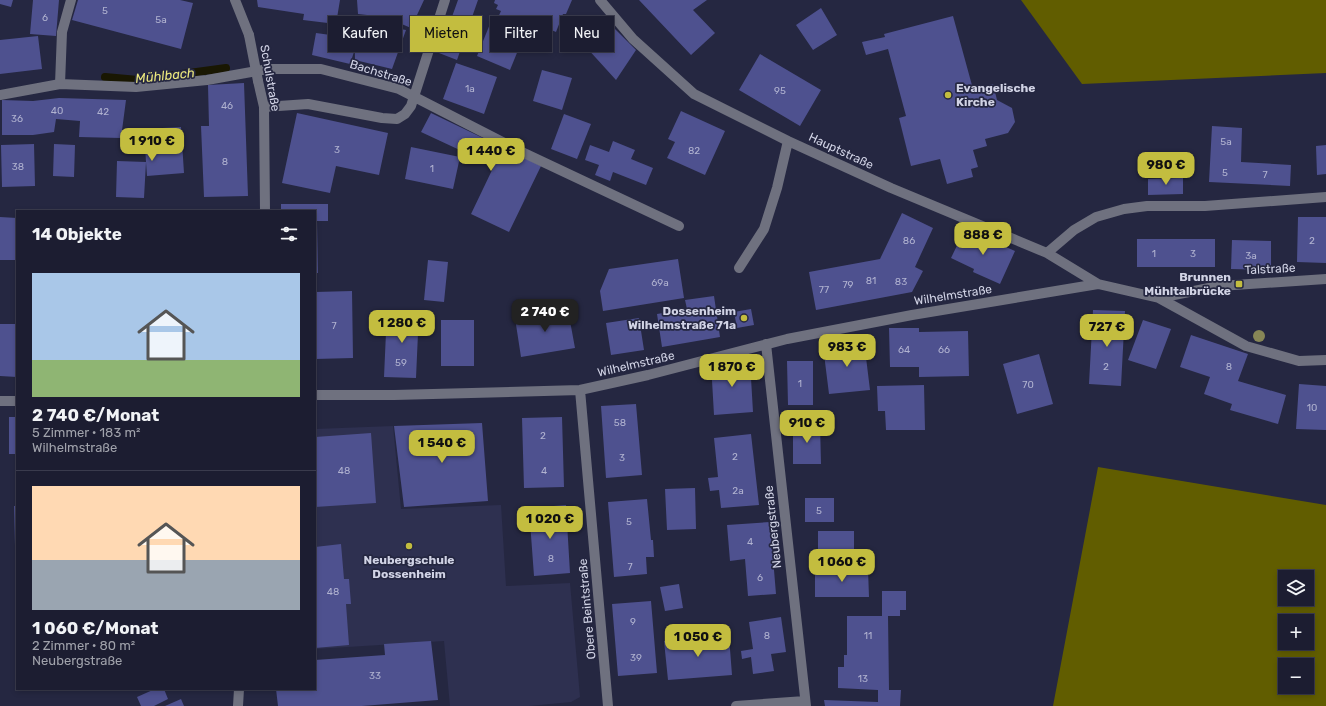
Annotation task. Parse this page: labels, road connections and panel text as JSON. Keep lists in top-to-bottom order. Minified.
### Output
{"streets":{"street":["Bachstraße","Schulstraße","Hauptstraße","Talstraße","Wilhelmstraße","Neubergstraße","Obere Beintstraße"]},"crossings":[["Hauptstraße","Talstraße"],["Hauptstraße","Wilhelmstraße"],["Talstraße","Wilhelmstraße"],["Wilhelmstraße","Neubergstraße"],["Wilhelmstraße","Obere Beintstraße"]],"water":["Mühlbach"],"places":{"other":["Evangelische Kirche","Dossenheim Wilhelmstraße 71a","Neubergschule Dossenheim"],"transit":["Brunnen Mühltalbrücke"]},"house_numbers":["5","6","5a","1a","95","46","40","42","36","5a","3","82","8","38","1","5","7","86","2","1","3","3a","81","83","69a","79","77","7","64","66","59","2","8","1","70","10","58","2","2","3","48","4","2a","5","5","4","8","7","6","48","9","8","11","39","33","13"],"page":{"chip":["Kaufen","Mieten","Filter","Neu"],"price":["1 910 €","1 440 €","980 €","888 €","2 740 €","1 280 €","727 €","983 €","1 870 €","910 €","1 540 €","1 020 €","1 060 €","1 050 €"],"heading":"14 Objekte","list":[{"name":"2 740 €/Monat","note":"5 Zimmer · 183 m² · Wilhelmstraße"},{"name":"1 060 €/Monat","note":"2 Zimmer · 80 m² · Neubergstraße"}],"map_buttons":["+","−"]}}
